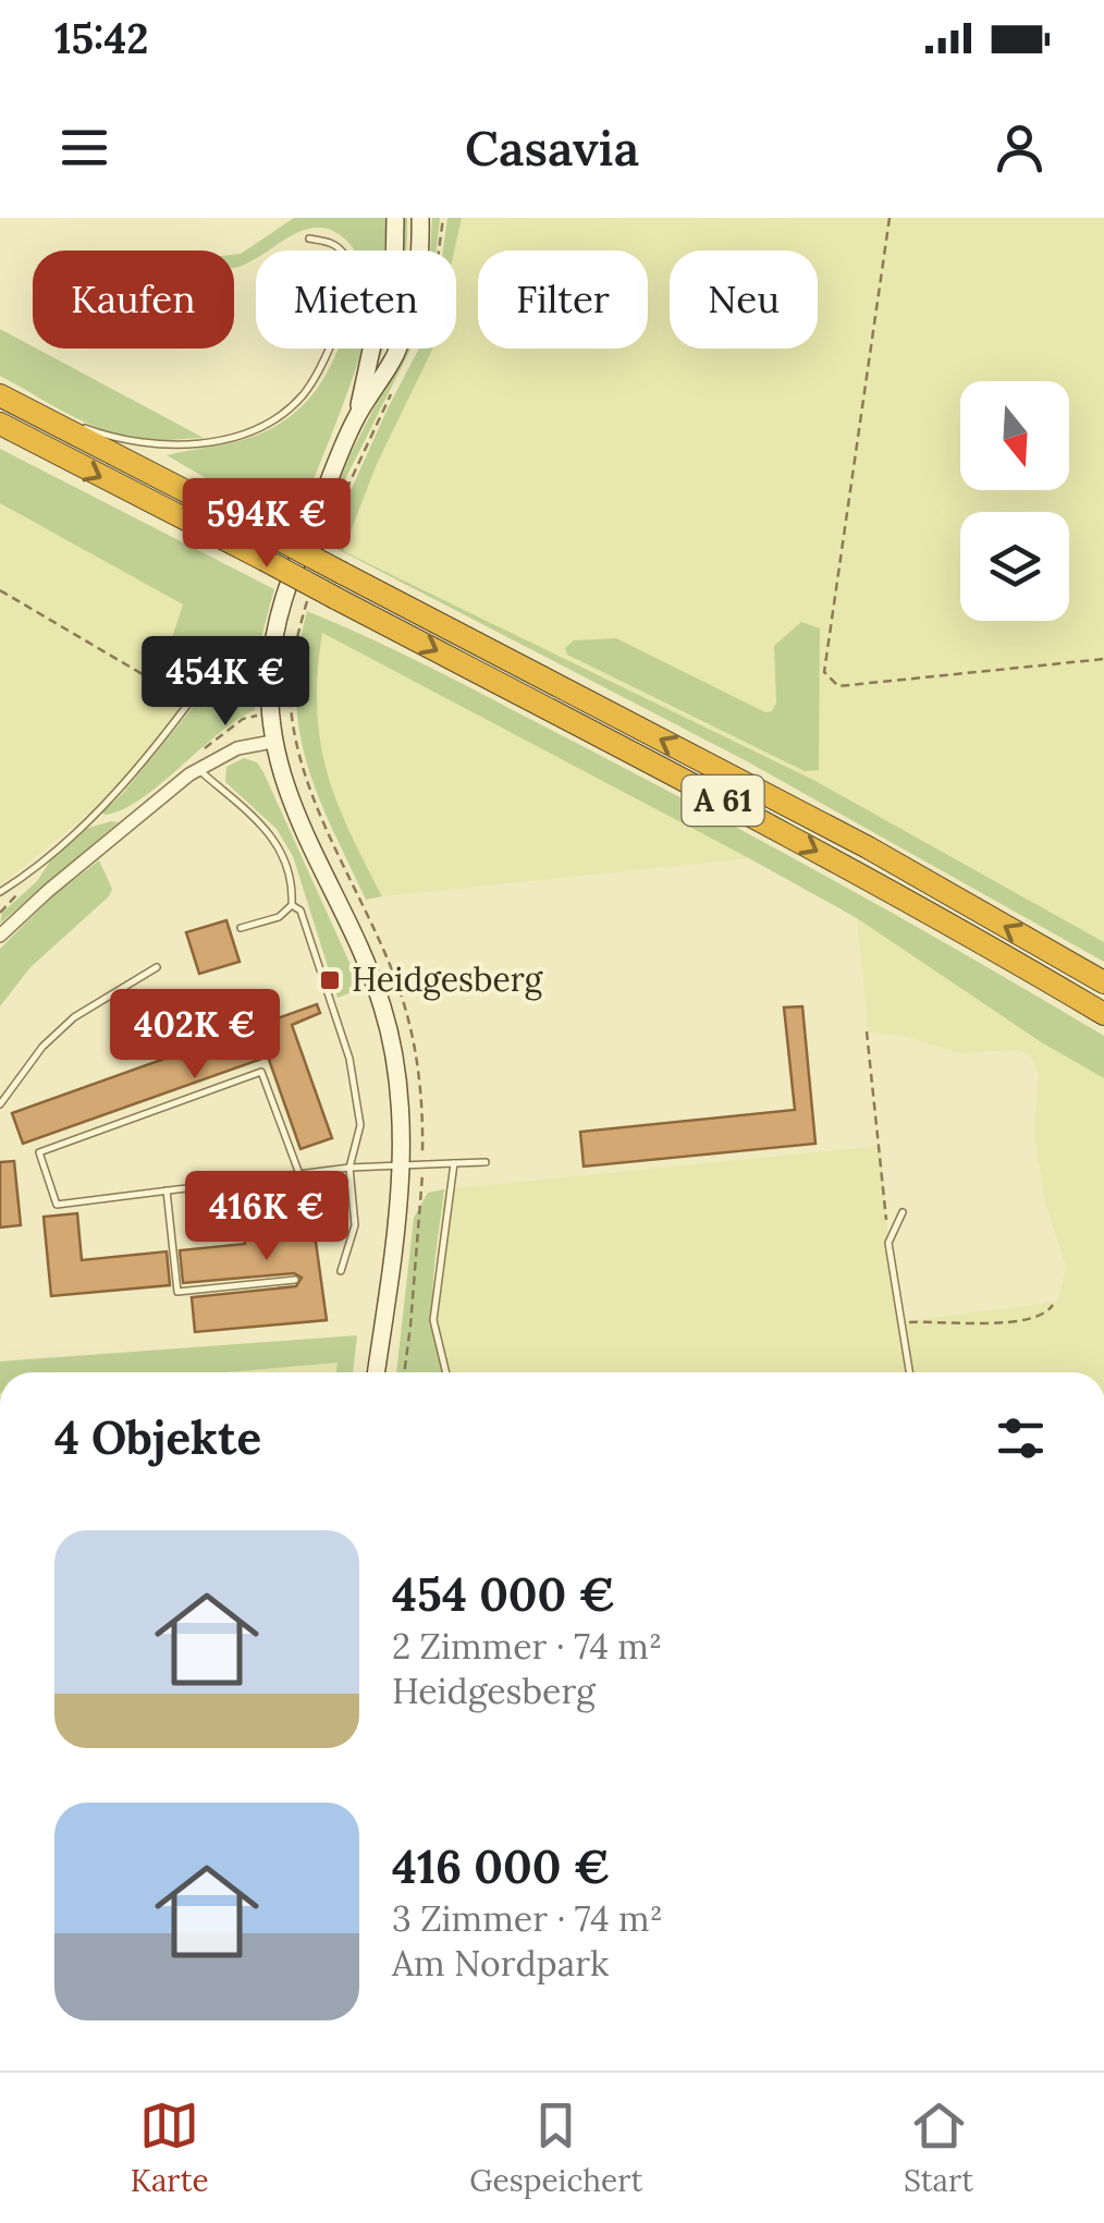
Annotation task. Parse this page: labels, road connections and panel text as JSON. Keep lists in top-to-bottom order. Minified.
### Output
{"streets":{"highway":["A 61"]},"places":{"transit":["Heidgesberg"]},"north":"bottom","page":{"status":"15:42","header":"Casavia","chip":["Kaufen","Mieten","Filter","Neu"],"price":["594K €","454K €","402K €","416K €"],"heading":"4 Objekte","list":[{"name":"454 000 €","note":"2 Zimmer · 74 m² · Heidgesberg"},{"name":"416 000 €","note":"3 Zimmer · 74 m² · Am Nordpark"}],"tabs":["Karte","Gespeichert","Start"]}}
